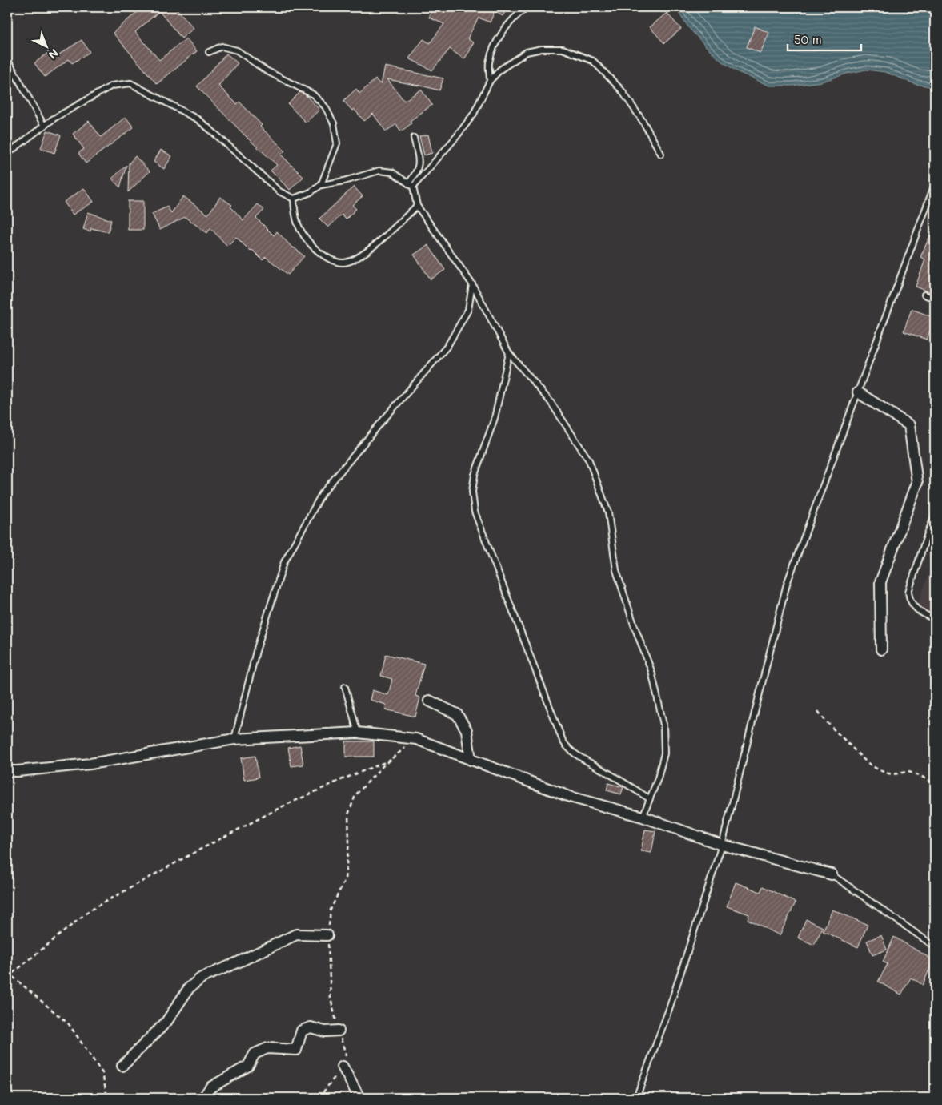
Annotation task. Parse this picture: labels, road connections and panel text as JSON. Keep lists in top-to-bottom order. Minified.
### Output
{"scale_bar":"50 m","north":"bottom right"}
